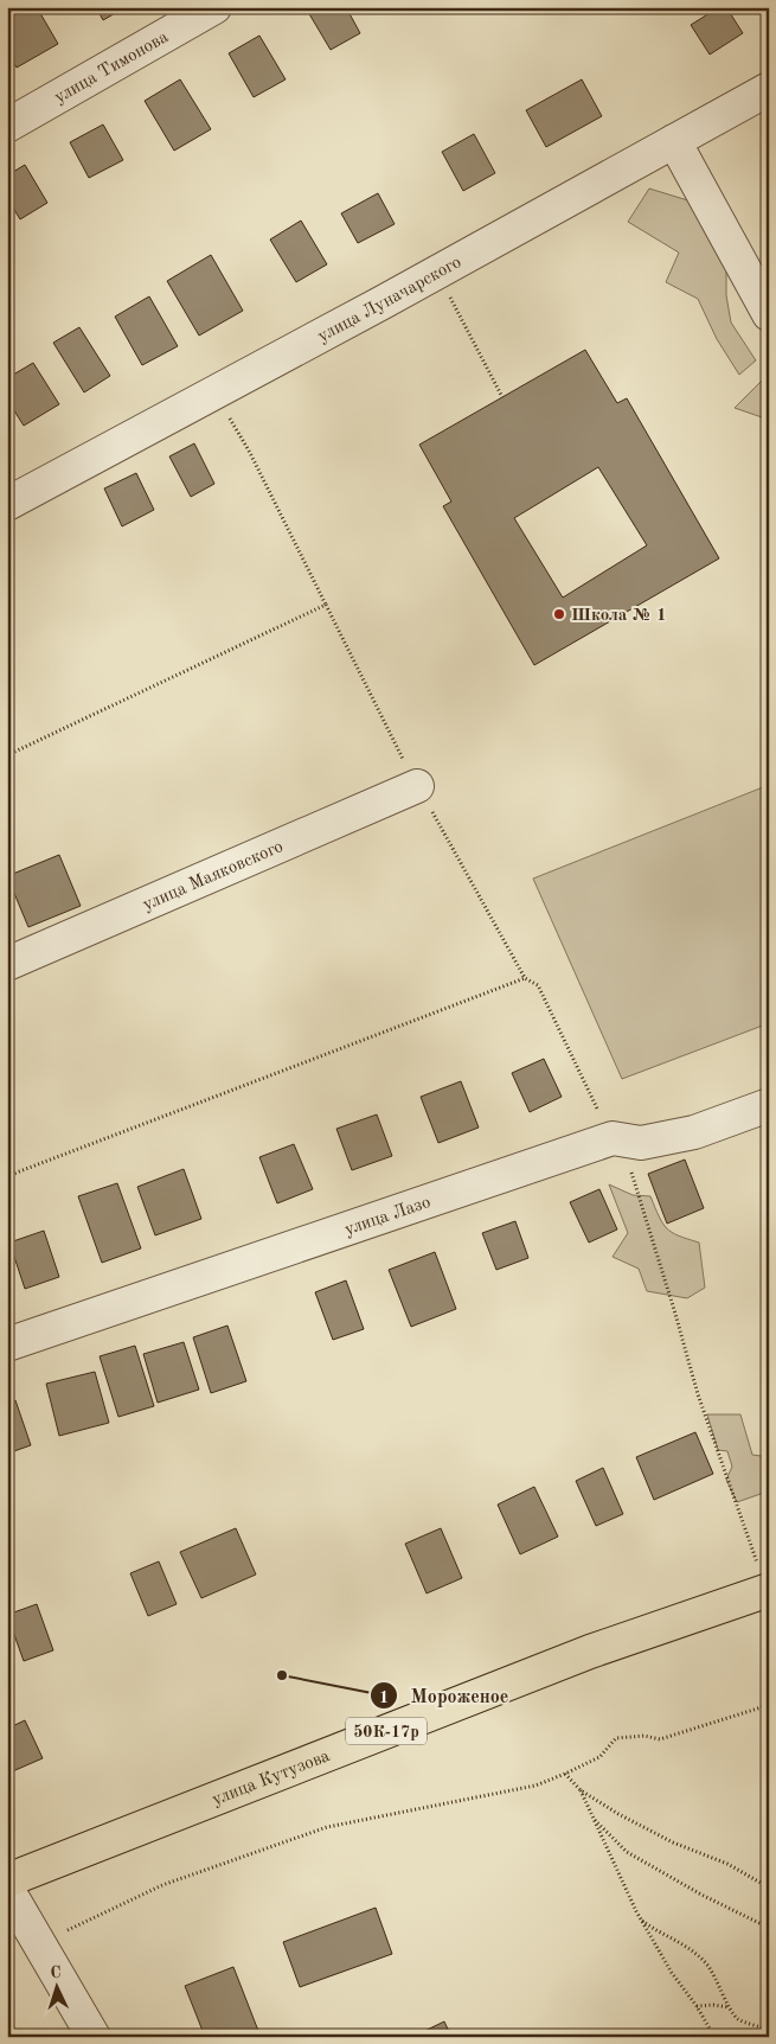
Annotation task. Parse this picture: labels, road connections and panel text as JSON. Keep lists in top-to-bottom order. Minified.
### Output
{"streets":{"main road":["50К-17р","улица Кутузова"],"street":["улица Тимонова","улица Луначарского","улица Маяковского","улица Лазо"]},"places":["Школа № 1","Мороженое"],"north":"top"}
